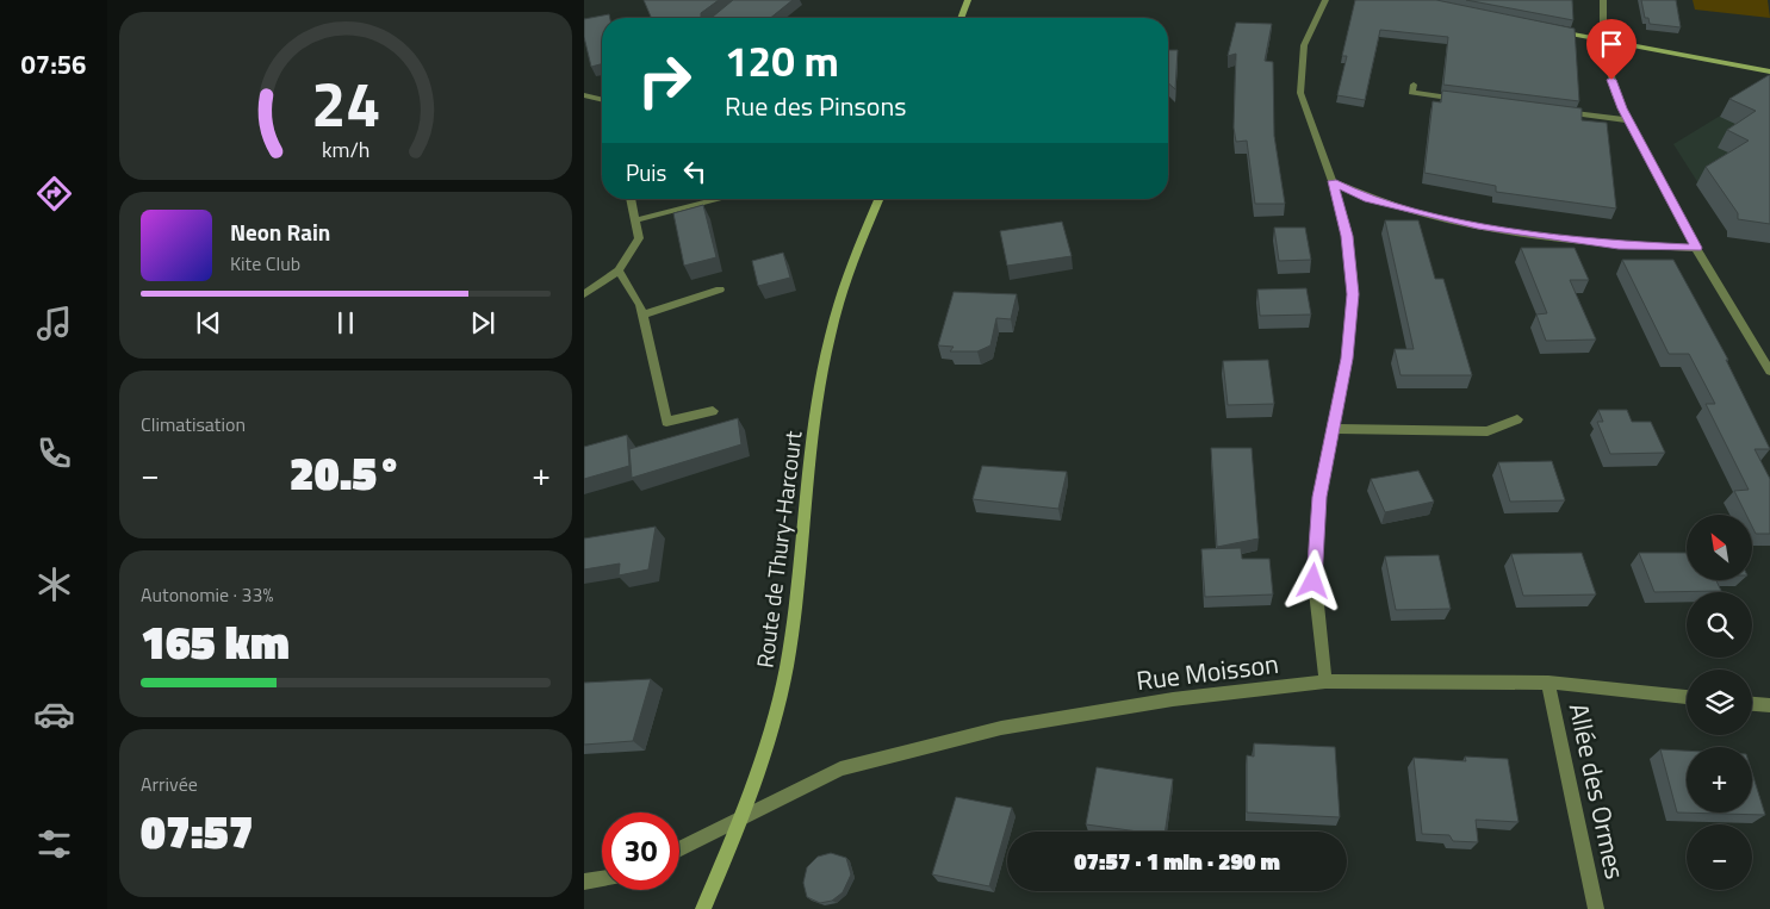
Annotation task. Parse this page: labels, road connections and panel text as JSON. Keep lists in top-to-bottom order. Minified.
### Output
{"streets":{"street":["Route de Thury-Harcourt","Rue Moisson","Allée des Ormes"]},"crossings":[["Route de Thury-Harcourt","Rue Moisson"],["Rue Moisson","Allée des Ormes"]],"north":"top left","page":{"tabs":"07:56","turn":["120 m","Rue des Pinsons"],"then":"Puis","song":["Neon Rain","Kite Club"],"tile":["Climatisation",["Autonomie · 33%","165 km"],["Arrivée","07:57"]],"heat":["−","20.5°","+"],"map_buttons":["+","−"],"limit":"30","trip":"07:57 · 1 min · 290 m","gauge":["24","km/h"]}}
